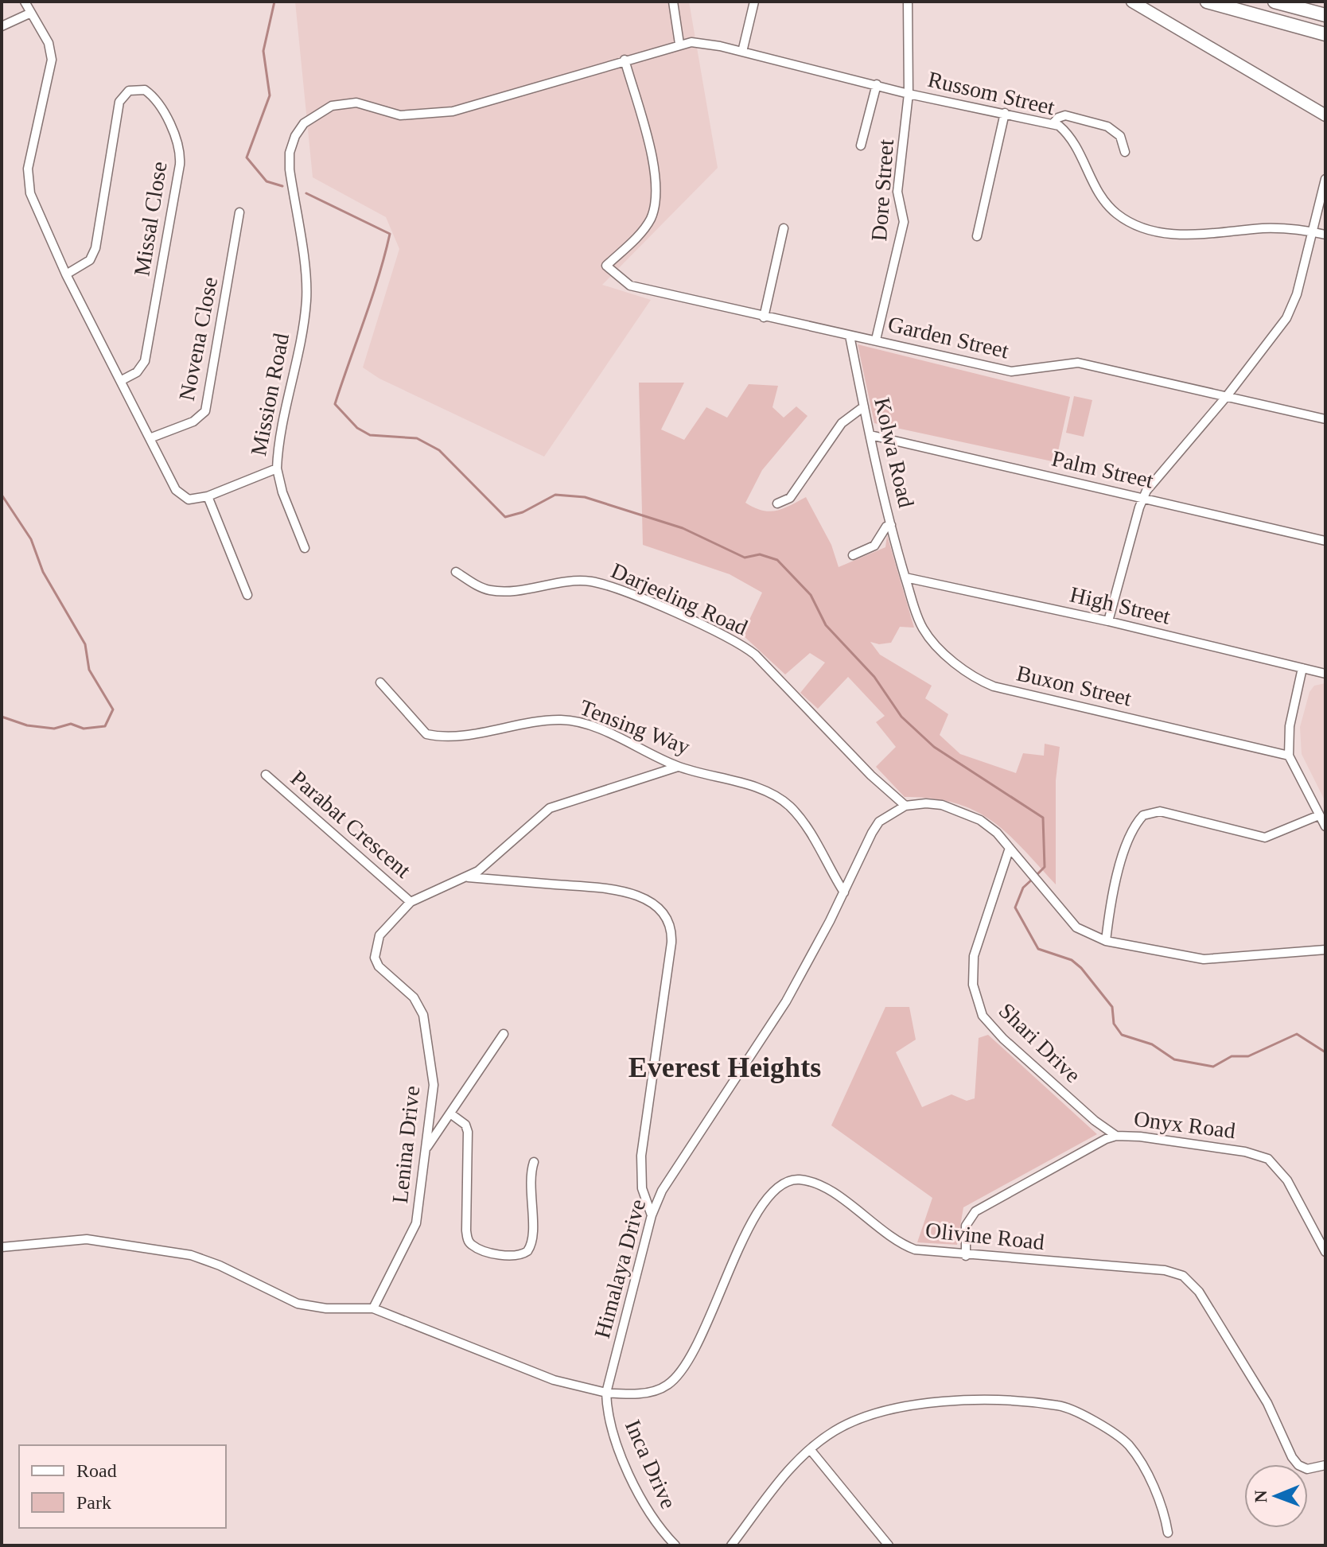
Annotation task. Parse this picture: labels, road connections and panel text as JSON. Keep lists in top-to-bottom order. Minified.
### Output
{"streets":{"street":["Russom Street","Dore Street","Missal Close","Garden Street","Novena Close","Mission Road","Kolwa Road","Palm Street","Darjeeling Road","High Street","Buxon Street","Tensing Way","Parabat Crescent","Shari Drive","Onyx Road","Lenina Drive","Olivine Road","Himalaya Drive","Inca Drive"]},"crossings":[["Russom Street","Dore Street"],["Russom Street","Mission Road"],["Dore Street","Garden Street"],["Garden Street","Mission Road"],["Garden Street","Kolwa Road"],["Kolwa Road","Palm Street"],["Kolwa Road","High Street"],["Kolwa Road","Buxon Street"],["Darjeeling Road","Himalaya Drive"],["High Street","Buxon Street"],["Tensing Way","Parabat Crescent"],["Tensing Way","Himalaya Drive"],["Parabat Crescent","Lenina Drive"],["Shari Drive","Onyx Road"],["Onyx Road","Olivine Road"],["Olivine Road","Himalaya Drive"],["Olivine Road","Inca Drive"],["Himalaya Drive","Inca Drive"]],"districts":["Everest Heights"],"legend":["Road","Park"],"north":"left"}
